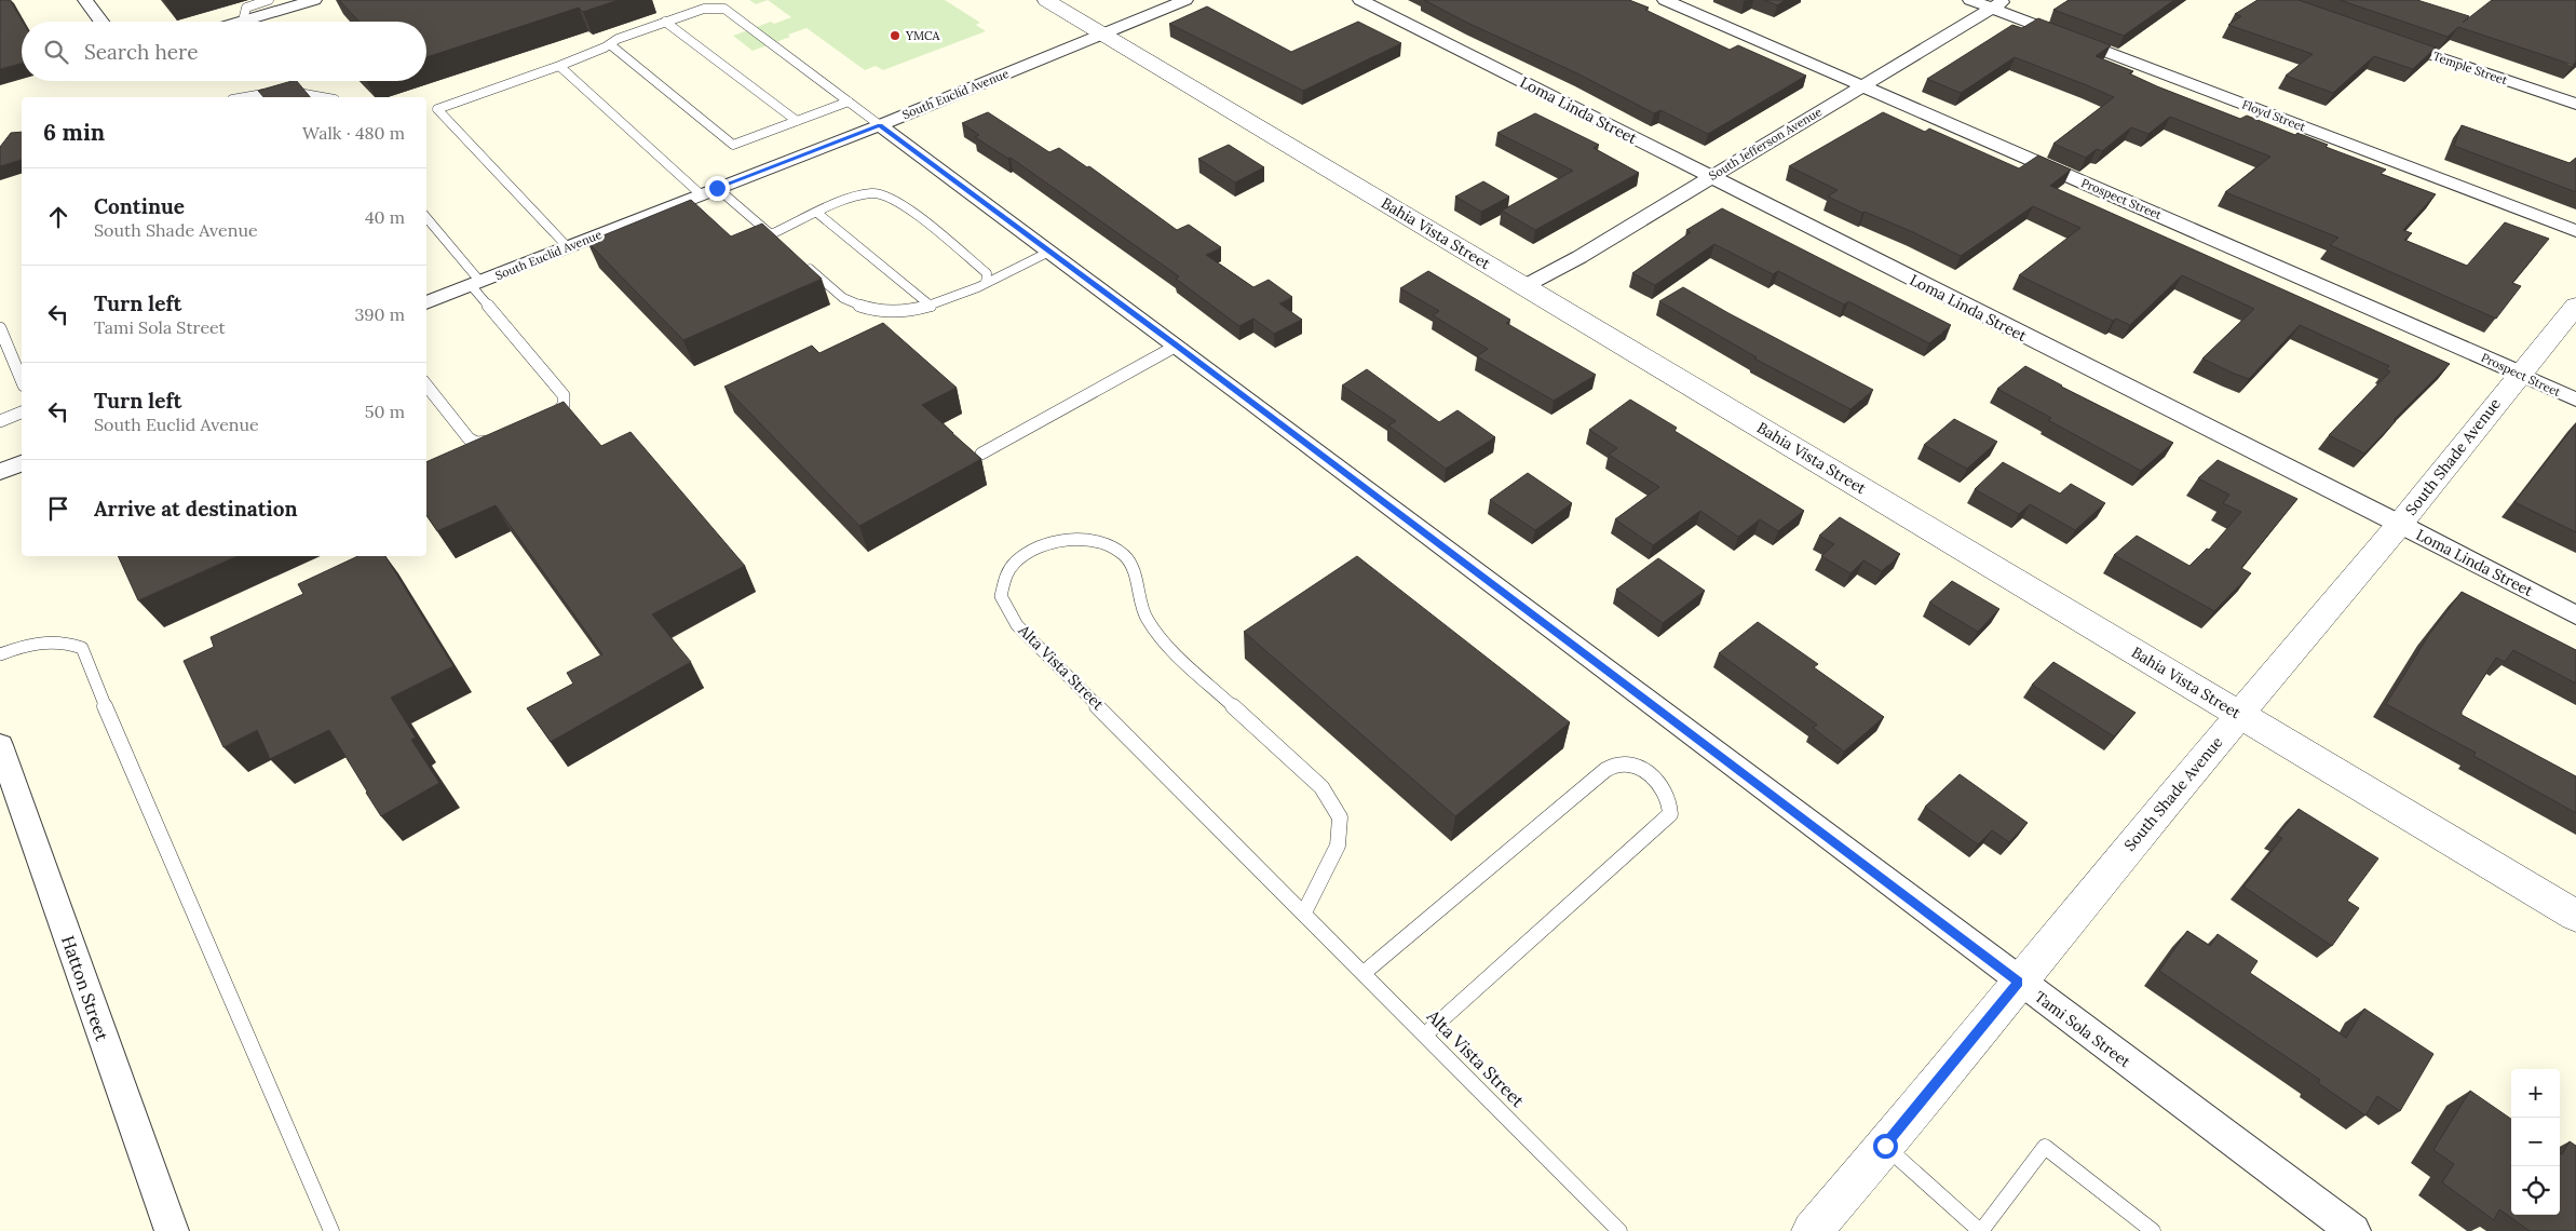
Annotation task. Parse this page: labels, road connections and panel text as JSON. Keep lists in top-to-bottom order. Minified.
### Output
{"streets":{"street":["Temple Street","South Euclid Avenue","Loma Linda Street","Floyd Street","South Jefferson Avenue","Prospect Street","Bahia Vista Street","South Shade Avenue","Hatton Street","Tami Sola Street"],"lane":["Alta Vista Street"]},"crossings":[["South Euclid Avenue","Bahia Vista Street"],["South Euclid Avenue","Tami Sola Street"],["Loma Linda Street","South Jefferson Avenue"],["Loma Linda Street","South Shade Avenue"],["Floyd Street","South Jefferson Avenue"],["South Jefferson Avenue","Prospect Street"],["South Jefferson Avenue","Bahia Vista Street"],["Prospect Street","South Shade Avenue"],["Bahia Vista Street","South Shade Avenue"],["South Shade Avenue","Tami Sola Street"]],"places":["YMCA"],"page":{"search":"Search here","heading":["6 min","Walk · 480 m"],"list":[["Continue","South Shade Avenue","40 m"],["Turn left","Tami Sola Street","390 m"],["Turn left","South Euclid Avenue","50 m"],"Arrive at destination"],"map_buttons":["+","−"]}}
